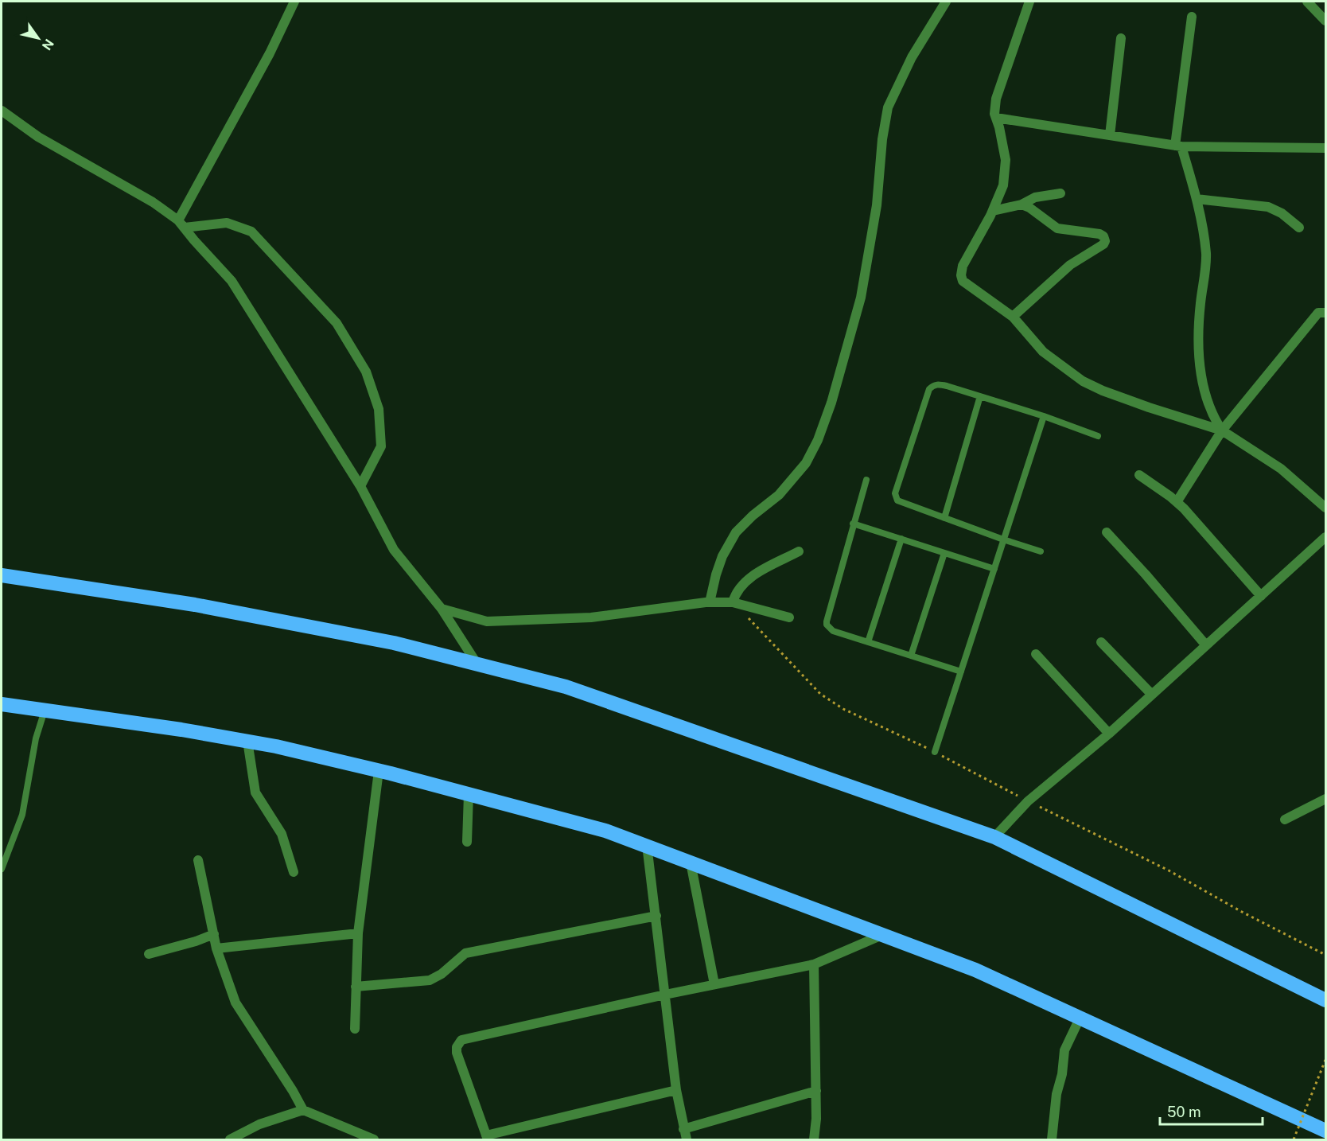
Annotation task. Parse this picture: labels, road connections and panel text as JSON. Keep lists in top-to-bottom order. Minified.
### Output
{"scale_bar":"50 m","north":"bottom right"}
